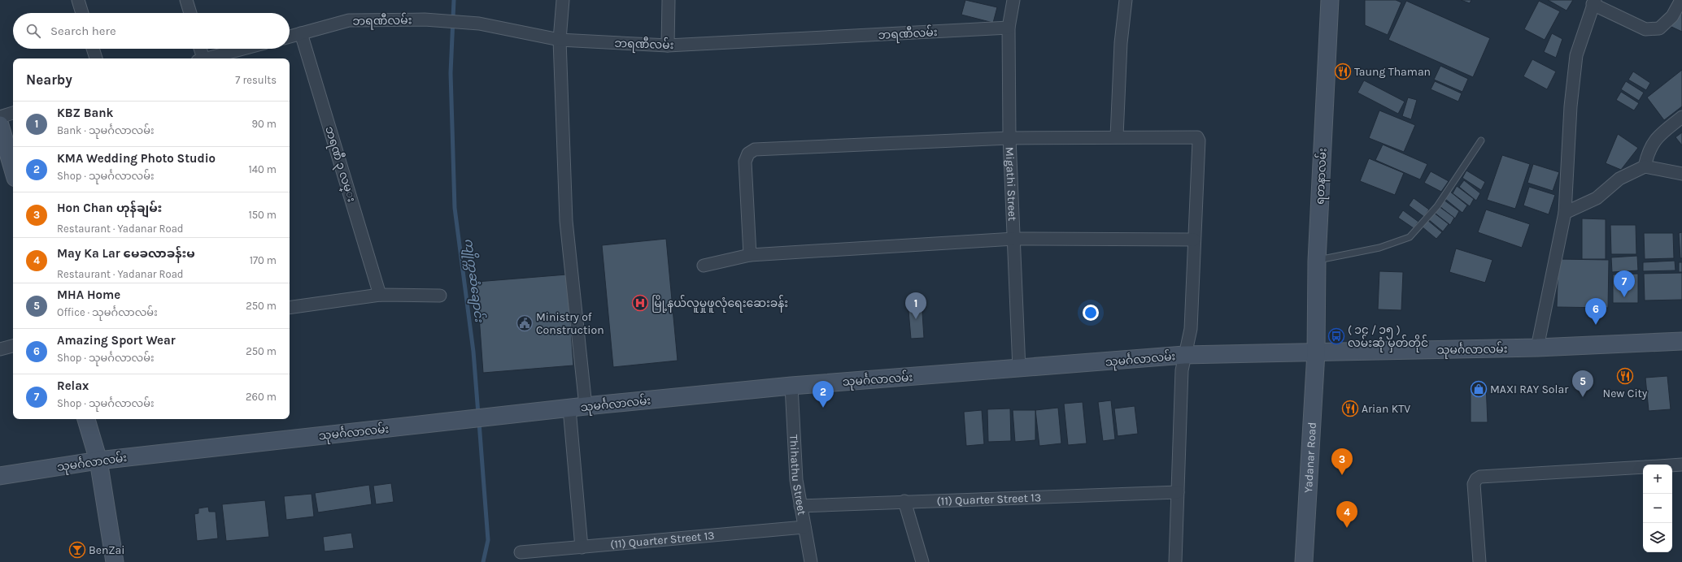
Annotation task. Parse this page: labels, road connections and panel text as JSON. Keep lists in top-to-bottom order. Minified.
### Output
{"streets":{"main road":["ရတနာလမ်း","သုမင်္ဂလာလမ်း","Yadanar Road"],"street":["ဘရဏီလမ်း","ဘရဏီ ၃ လမ္း","Migathi Street","Thihathu Street","(11) Quarter Street 13"]},"crossings":[["ဘရဏီလမ်း","ဘရဏီ ၃ လမ္း"],["ဘရဏီလမ်း","Migathi Street"],["ရတနာလမ်း","သုမင်္ဂလာလမ်း"],["ရတနာလမ်း","Yadanar Road"],["Migathi Street","သုမင်္ဂလာလမ်း"],["သုမင်္ဂလာလမ်း","Yadanar Road"],["သုမင်္ဂလာလမ်း","Thihathu Street"],["Thihathu Street","(11) Quarter Street 13"]],"water":["ကျိုက္ကဆံချောင်း"],"places":{"restaurant":["Taung Thaman","New City","Arian KTV"],"hospital":["မြို့နယ်လူမှုဖူလုံရေးဆေးခန်း"],"public building":["Ministry of Construction"],"bus stop":["( ၁၄ / ၁၅ ) လမ်းဆုံ မှတ်တိုင်"],"shop":["MAXI RAY Solar"],"bar":["BenZai"]},"page":{"search":"Search here","heading":["Nearby","7 results"],"list":[{"mark":"1","name":"KBZ Bank","note":"Bank · သုမင်္ဂလာလမ်း","value":"90 m"},{"mark":"2","name":"KMA Wedding Photo Studio","note":"Shop · သုမင်္ဂလာလမ်း","value":"140 m"},{"mark":"3","name":"Hon Chan ဟုန်ချမ်း","note":"Restaurant · Yadanar Road","value":"150 m"},{"mark":"4","name":"May Ka Lar မေခလာခန်းမ","note":"Restaurant · Yadanar Road","value":"170 m"},{"mark":"5","name":"MHA Home","note":"Office · သုမင်္ဂလာလမ်း","value":"250 m"},{"mark":"6","name":"Amazing Sport Wear","note":"Shop · သုမင်္ဂလာလမ်း","value":"250 m"},{"mark":"7","name":"Relax","note":"Shop · သုမင်္ဂလာလမ်း","value":"260 m"}],"pins":["7","1","6","5","2","3","4"],"map_buttons":["+","−"]}}
